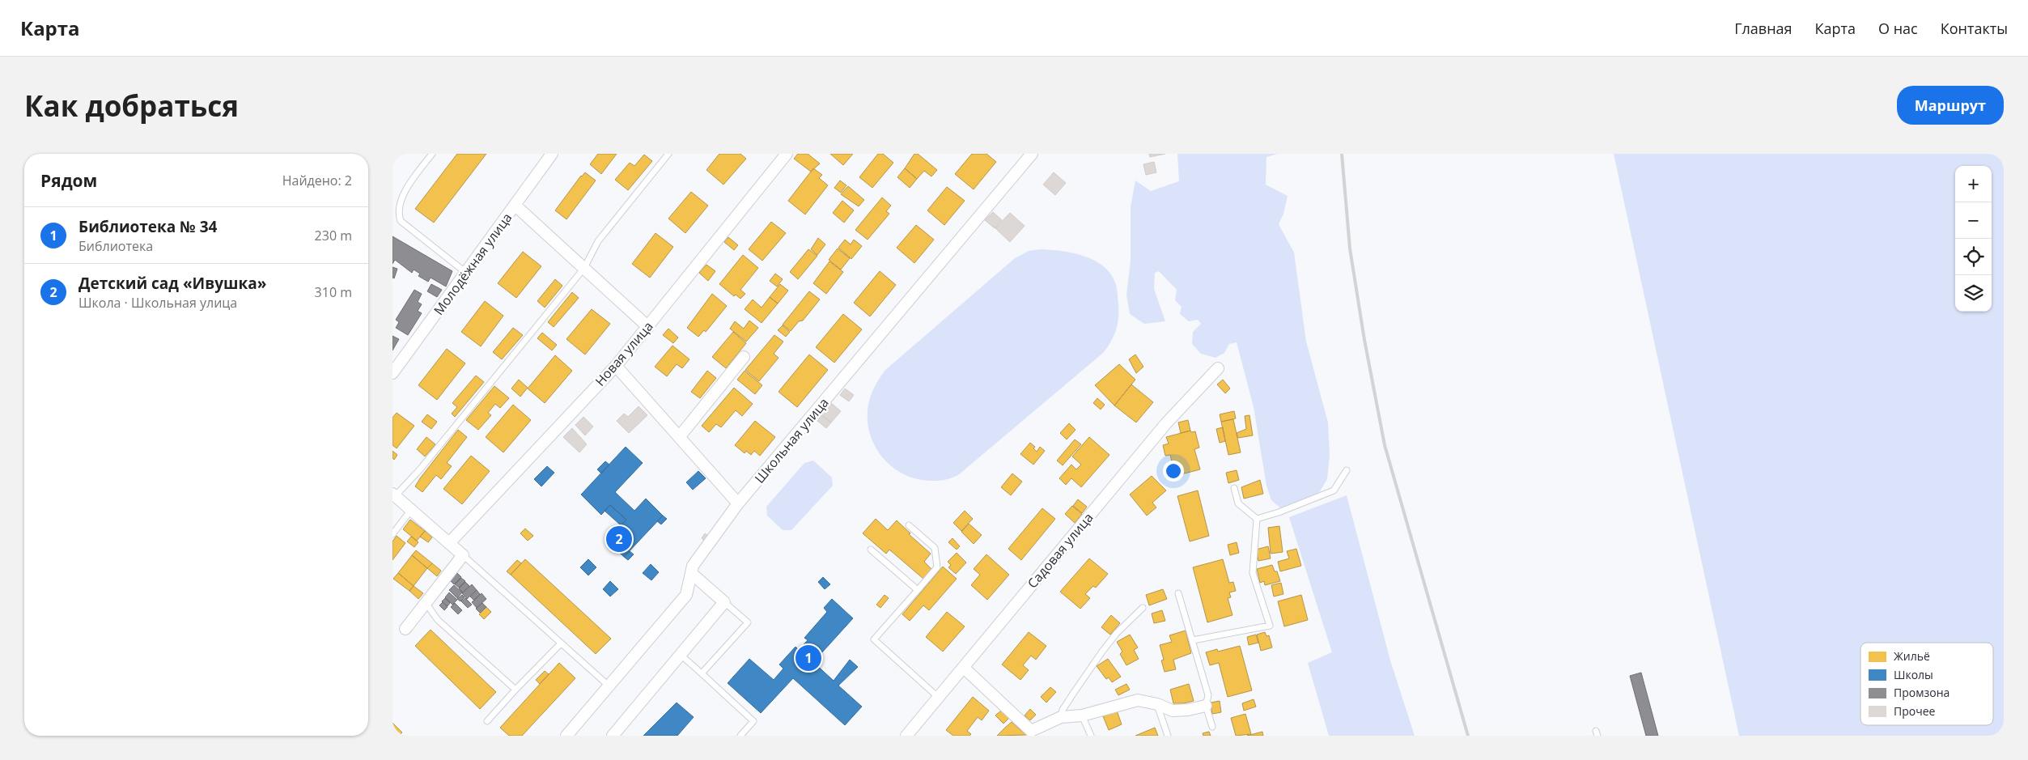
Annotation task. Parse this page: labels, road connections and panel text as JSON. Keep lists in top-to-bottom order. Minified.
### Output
{"streets":{"street":["Молодёжная улица","Новая улица","Школьная улица","Садовая улица"]},"legend":["Жильё","Школы","Промзона","Прочее"],"page":{"header":"Карта","nav":["Главная","Карта","О нас","Контакты"],"buttons":"Маршрут","title":"Как добраться","heading":["Рядом","Найдено: 2"],"map_buttons":["+","−"],"list":[{"mark":"1","name":"Библиотека № 34","note":"Библиотека","value":"230 m"},{"mark":"2","name":"Детский сад «Ивушка»","note":"Школа · Школьная улица","value":"310 m"}],"pins":["2","1"]}}
